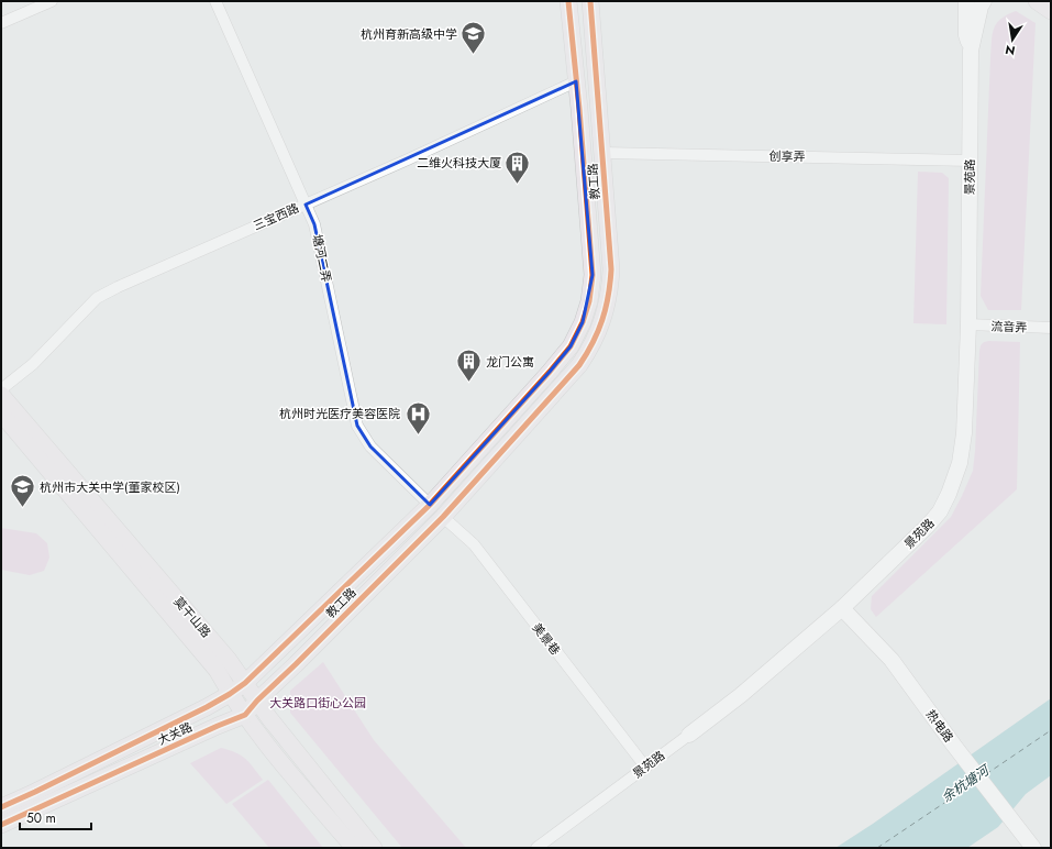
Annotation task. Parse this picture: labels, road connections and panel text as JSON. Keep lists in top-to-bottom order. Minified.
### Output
{"streets":{"main road":["教工路","莫干山路","大关路"],"street":["创享弄","景苑路","三宝西路","塘河二弄","流音弄","美景巷","热电路"]},"crossings":[["创享弄","景苑路"],["创享弄","教工路"],["景苑路","流音弄"],["景苑路","美景巷"],["景苑路","热电路"],["教工路","三宝西路"],["教工路","塘河二弄"],["教工路","莫干山路"],["教工路","美景巷"],["教工路","大关路"],["三宝西路","塘河二弄"],["莫干山路","大关路"]],"water":["余杭塘河"],"parks":["大关路口街心公园"],"places":{"school or university":["杭州育新高级中学","杭州市大关中学(董家校区)"],"building":["二维火科技大厦","龙门公寓"],"hospital":["杭州时光医疗美容医院"]},"scale_bar":"50 m","north":"bottom"}
